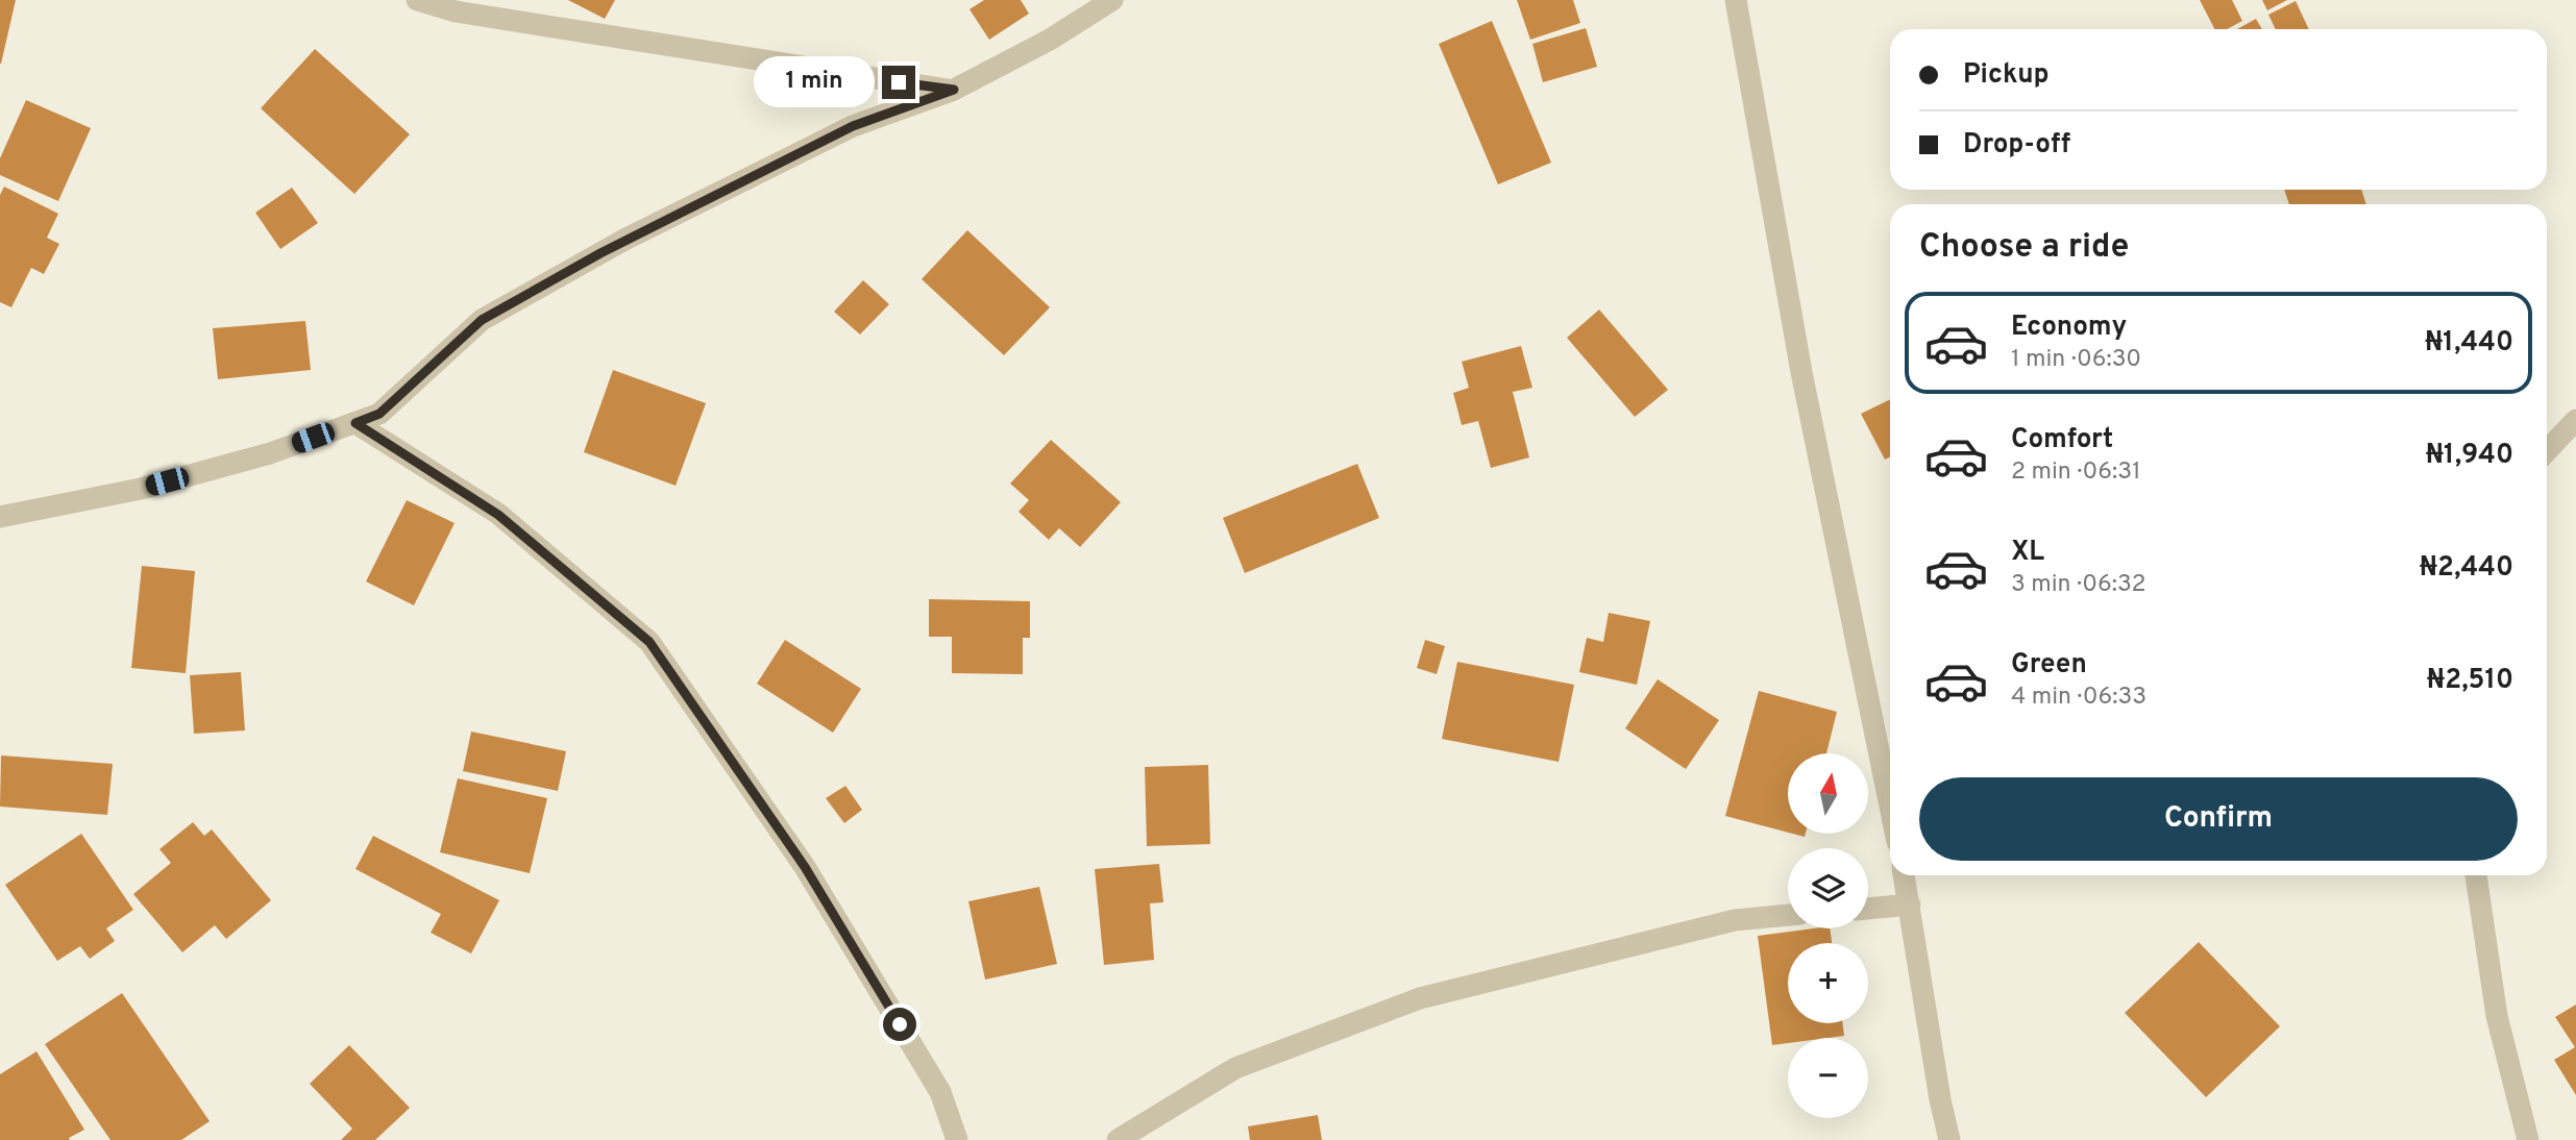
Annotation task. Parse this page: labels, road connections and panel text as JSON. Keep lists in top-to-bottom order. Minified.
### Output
{"north":"top","page":{"banner":["Pickup","Drop-off"],"bubble":"1 min","heading":"Choose a ride","list":[{"name":"Economy","note":"1 min · 06:30","value":"₦1,440"},{"name":"Comfort","note":"2 min · 06:31","value":"₦1,940"},{"name":"XL","note":"3 min · 06:32","value":"₦2,440"},{"name":"Green","note":"4 min · 06:33","value":"₦2,510"}],"map_buttons":["+","−"],"buttons":"Confirm"}}
